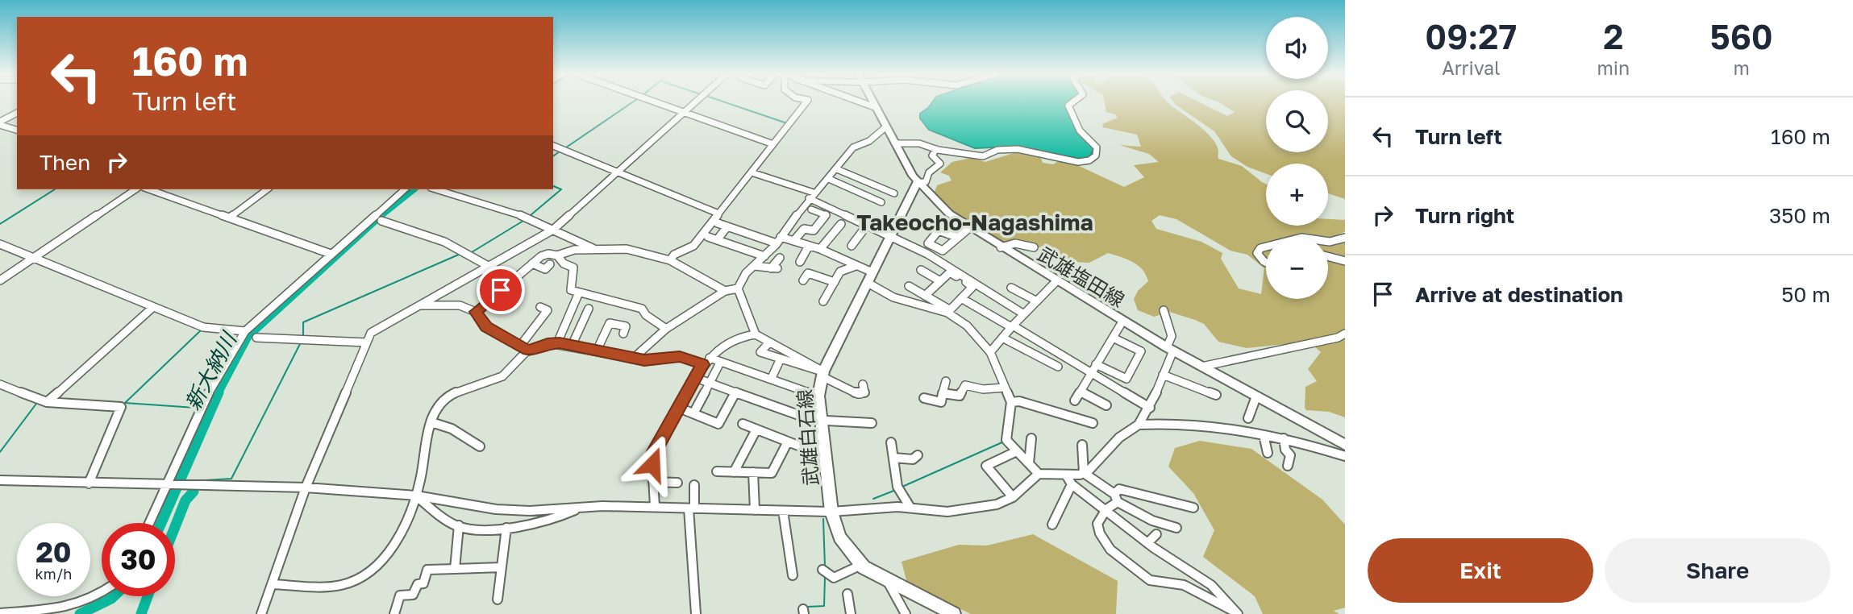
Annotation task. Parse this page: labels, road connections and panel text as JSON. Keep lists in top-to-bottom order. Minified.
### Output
{"streets":{"main road":["武雄塩田線","武雄白石線"]},"crossings":[["武雄塩田線","武雄白石線"]],"districts":["Takeocho-Nagashima"],"water":["新大納川"],"page":{"eta":["09:27","Arrival","2","min","560","m"],"map_buttons":["+","−"],"turn":["160 m","Turn left"],"list":[{"name":"Turn left","value":"160 m"},{"name":"Turn right","value":"350 m"},{"name":"Arrive at destination","value":"50 m"}],"then":"Then","speed":"20 km/h","limit":"30","buttons":["Exit","Share"]}}
